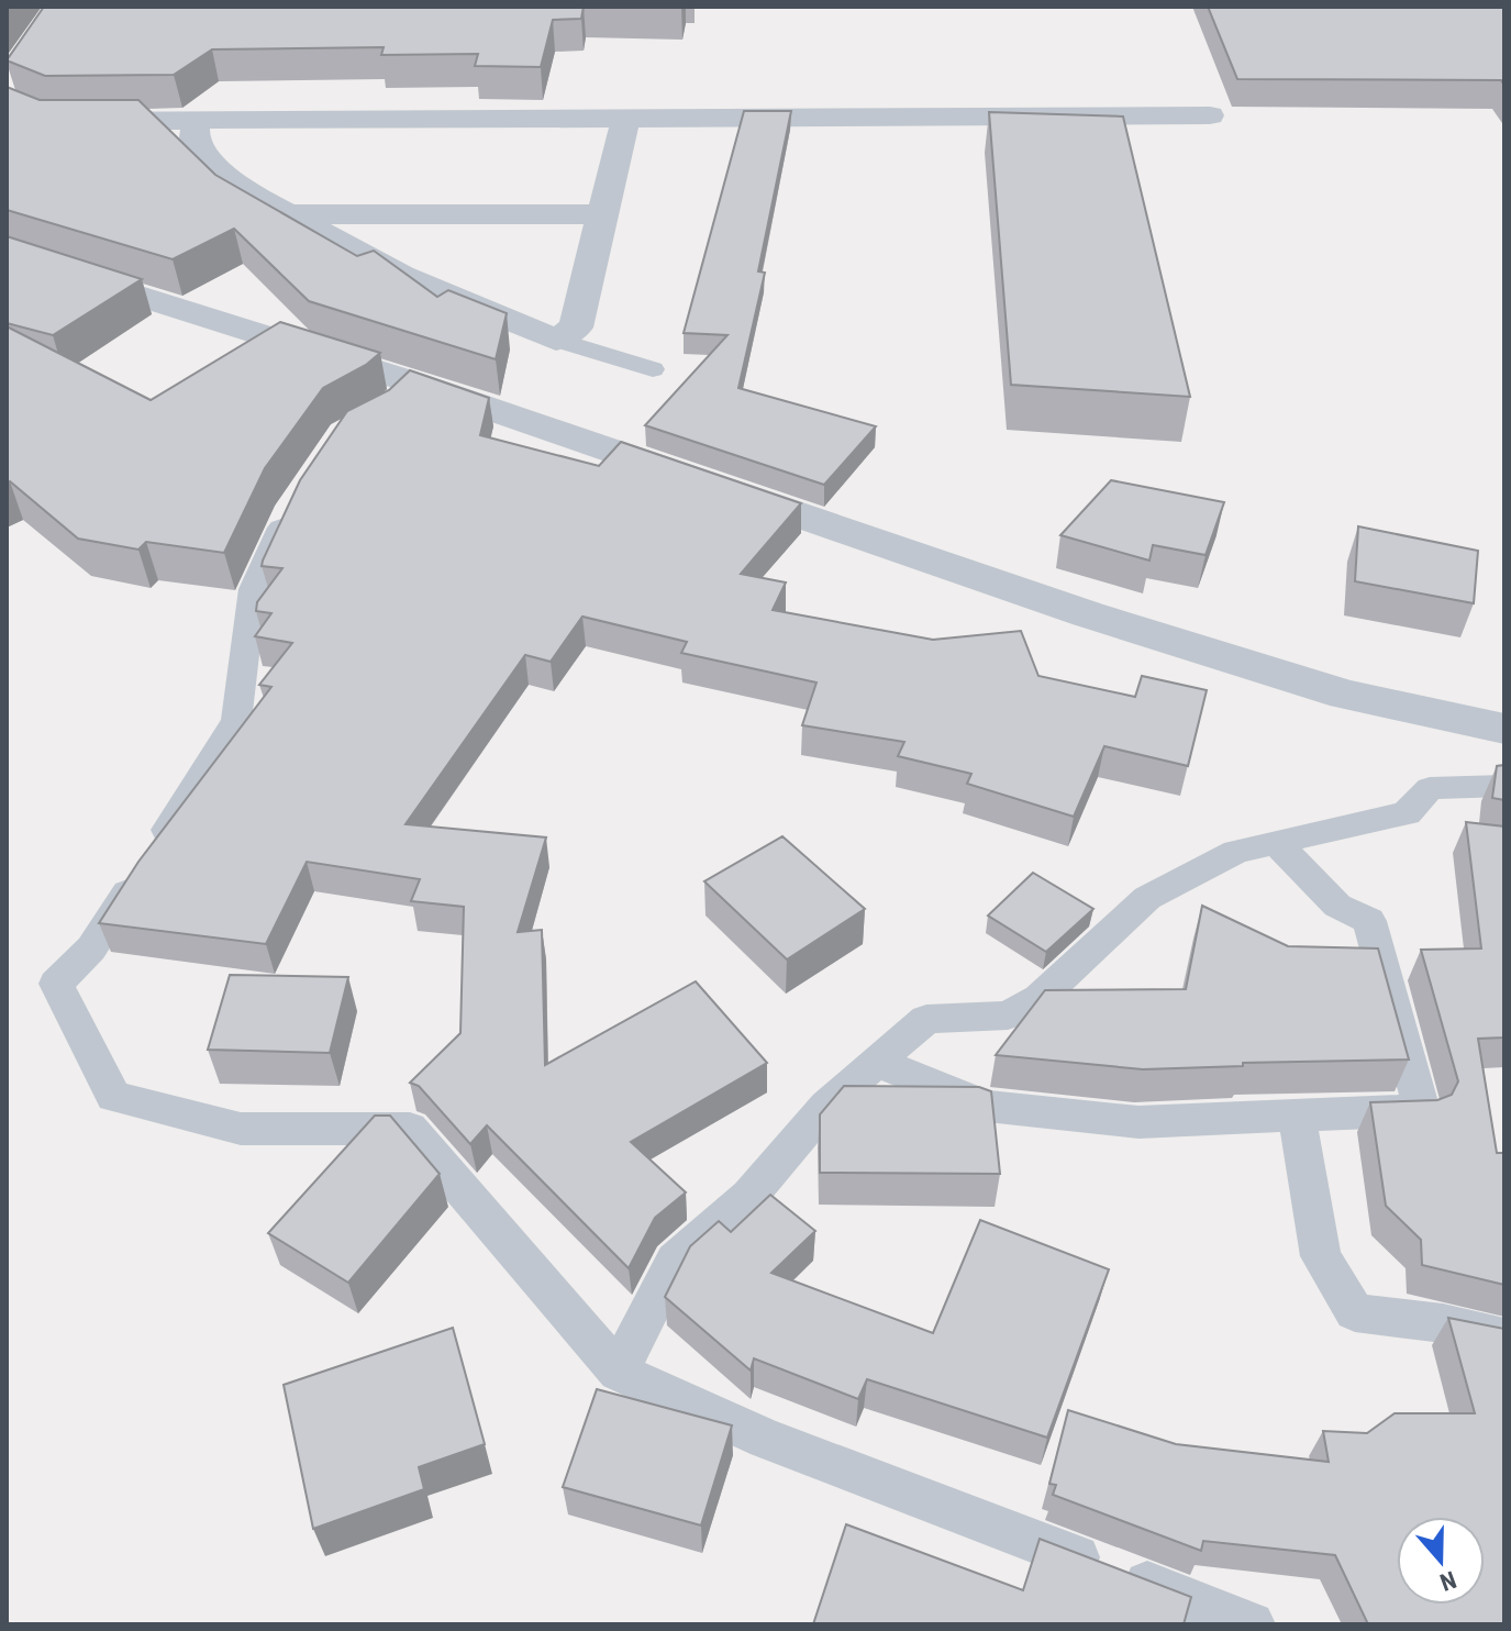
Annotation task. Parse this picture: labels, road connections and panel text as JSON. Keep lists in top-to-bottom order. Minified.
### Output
{"north":"bottom"}
